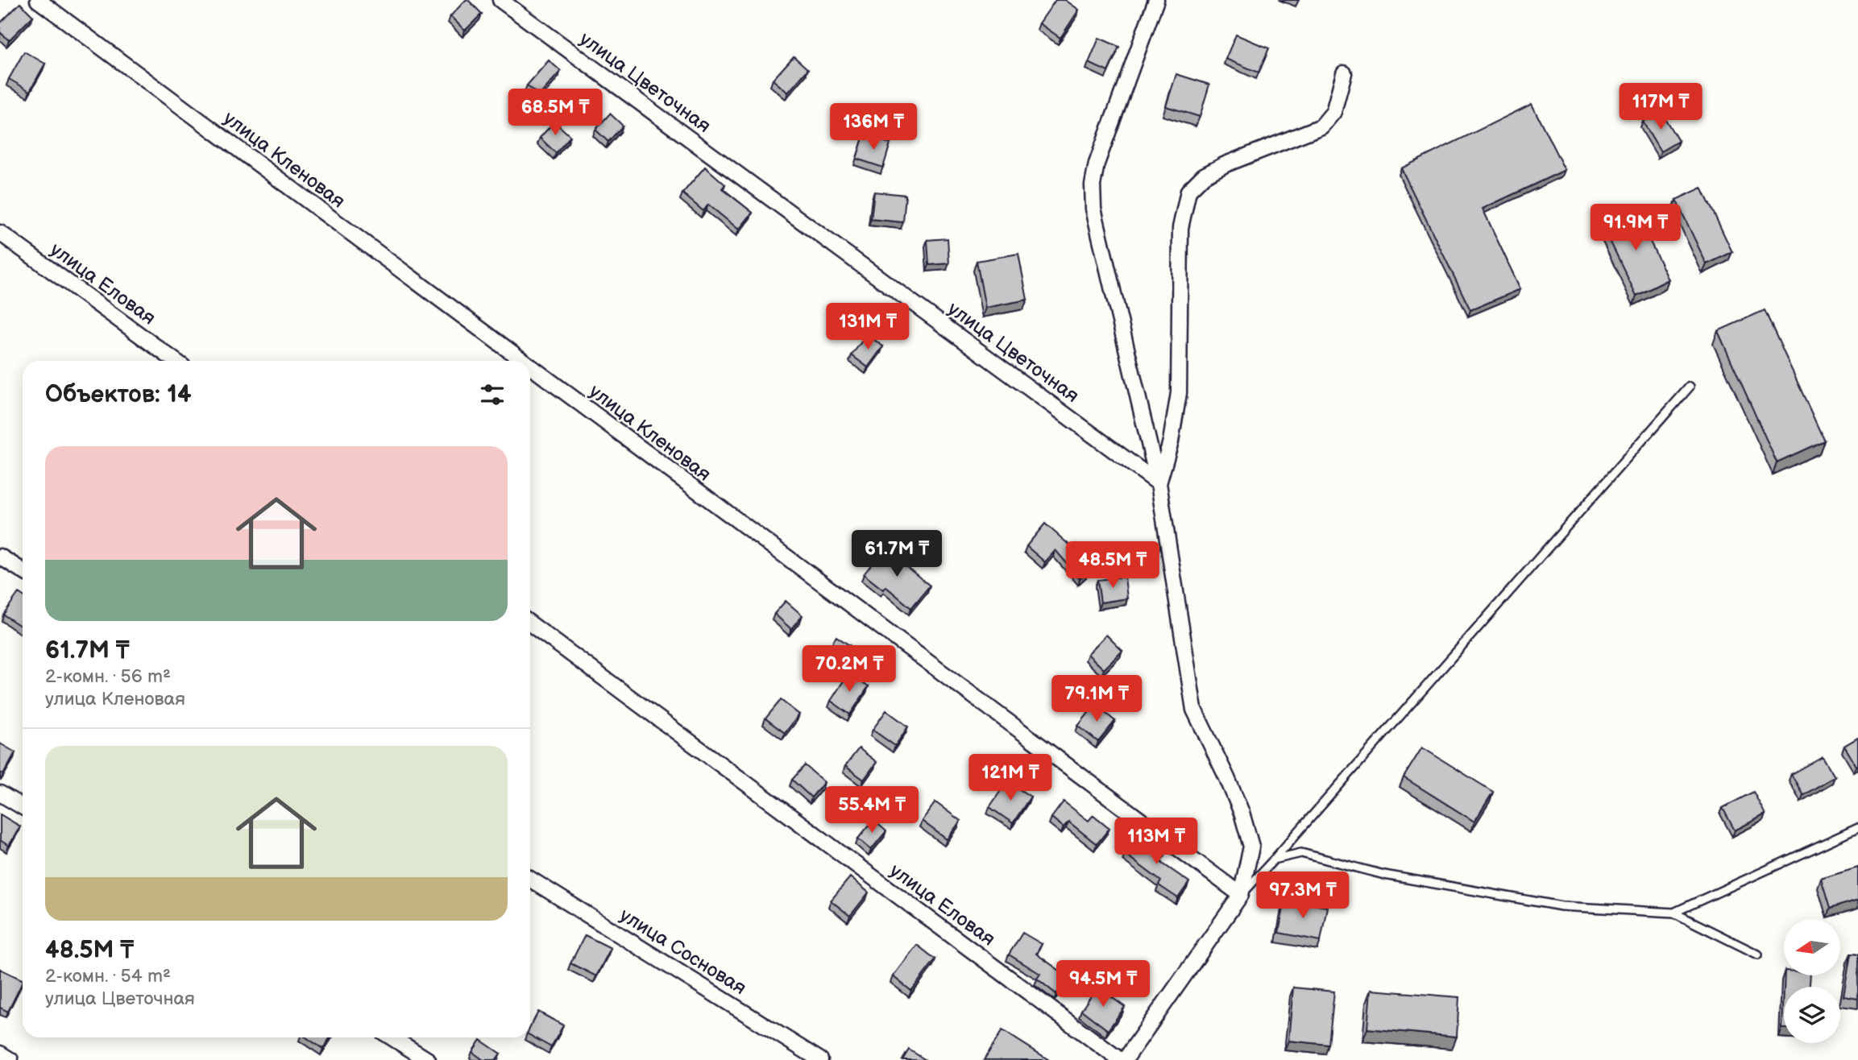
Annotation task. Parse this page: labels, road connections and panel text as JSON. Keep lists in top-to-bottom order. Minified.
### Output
{"streets":{"street":["улица Цветочная","улица Кленовая","улица Еловая","улица Сосновая"]},"north":"left","page":{"price":["117M ₸","68.5M ₸","136M ₸","91.9M ₸","131M ₸","61.7M ₸","48.5M ₸","70.2M ₸","79.1M ₸","121M ₸","55.4M ₸","113M ₸","97.3M ₸","94.5M ₸"],"heading":"Объектов: 14","list":[{"name":"61.7M ₸","note":"2-комн. · 56 m² · улица Кленовая"},{"name":"48.5M ₸","note":"2-комн. · 54 m² · улица Цветочная"}]}}
